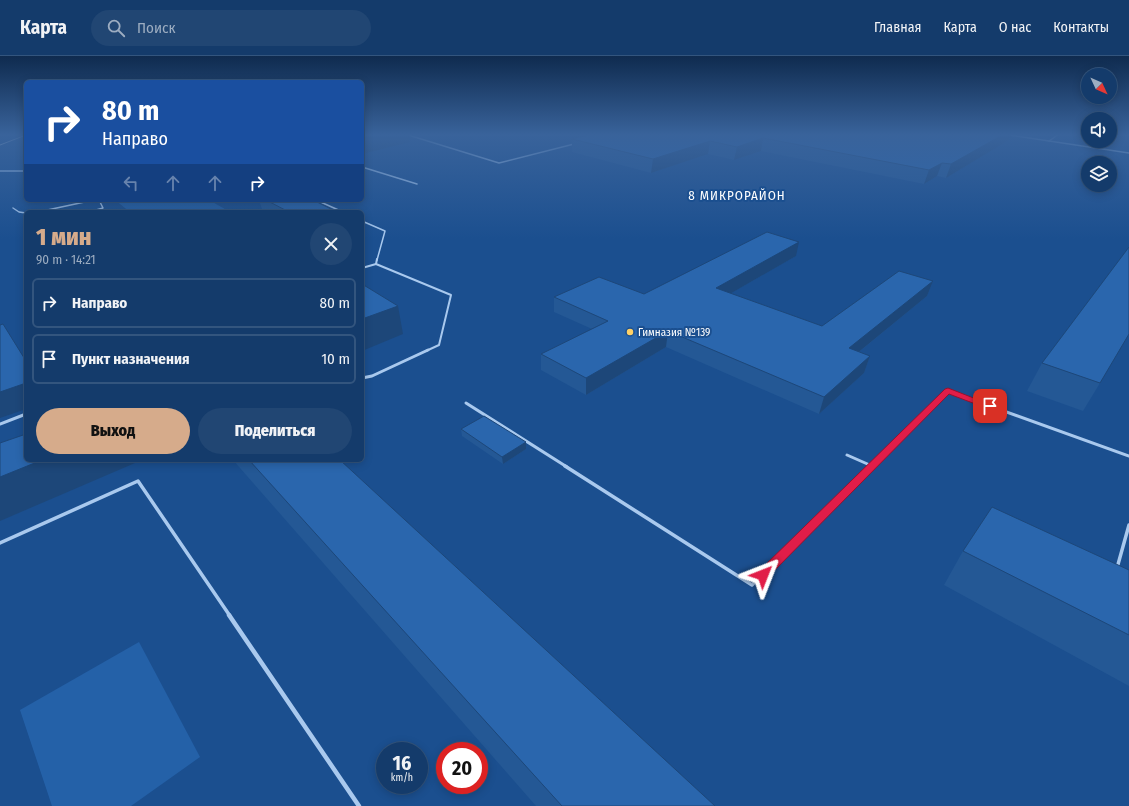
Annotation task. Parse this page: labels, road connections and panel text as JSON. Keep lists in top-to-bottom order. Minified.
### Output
{"districts":["8 МИКРОРАЙОН"],"places":["Гимназия №139"],"north":"bottom right","page":{"header":"Карта","search":"Поиск","nav":["Главная","Карта","О нас","Контакты"],"turn":["80 m","Направо"],"heading":["1 мин","90 m · 14:21"],"list":[{"name":"Направо","value":"80 m"},{"name":"Пункт назначения","value":"10 m"}],"buttons":["Выход","Поделиться"],"speed":"16 km/h","limit":"20"}}
